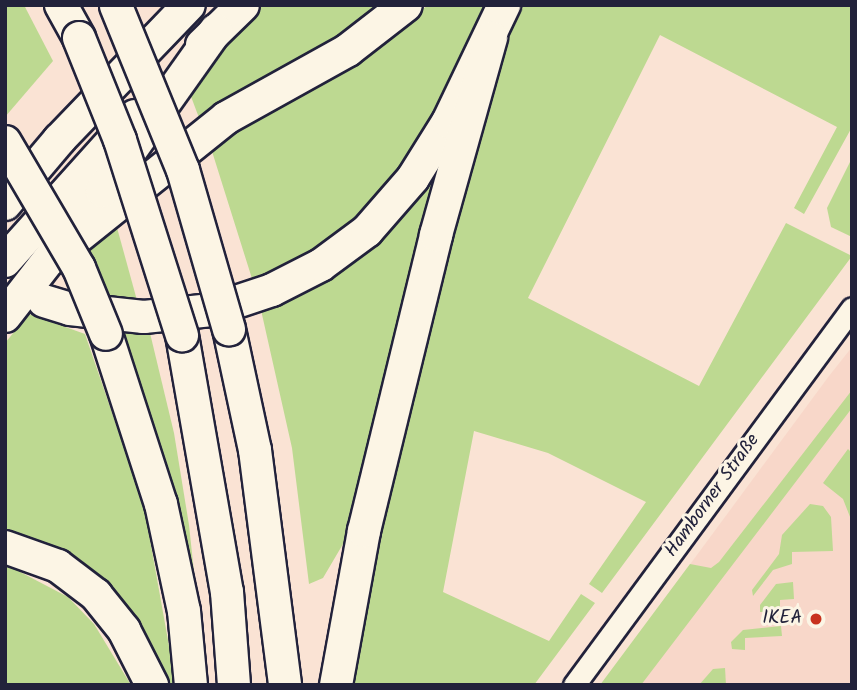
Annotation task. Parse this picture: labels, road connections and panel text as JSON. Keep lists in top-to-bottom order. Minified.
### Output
{"streets":{"street":["Hamborner Straße"]},"places":["IKEA"]}
